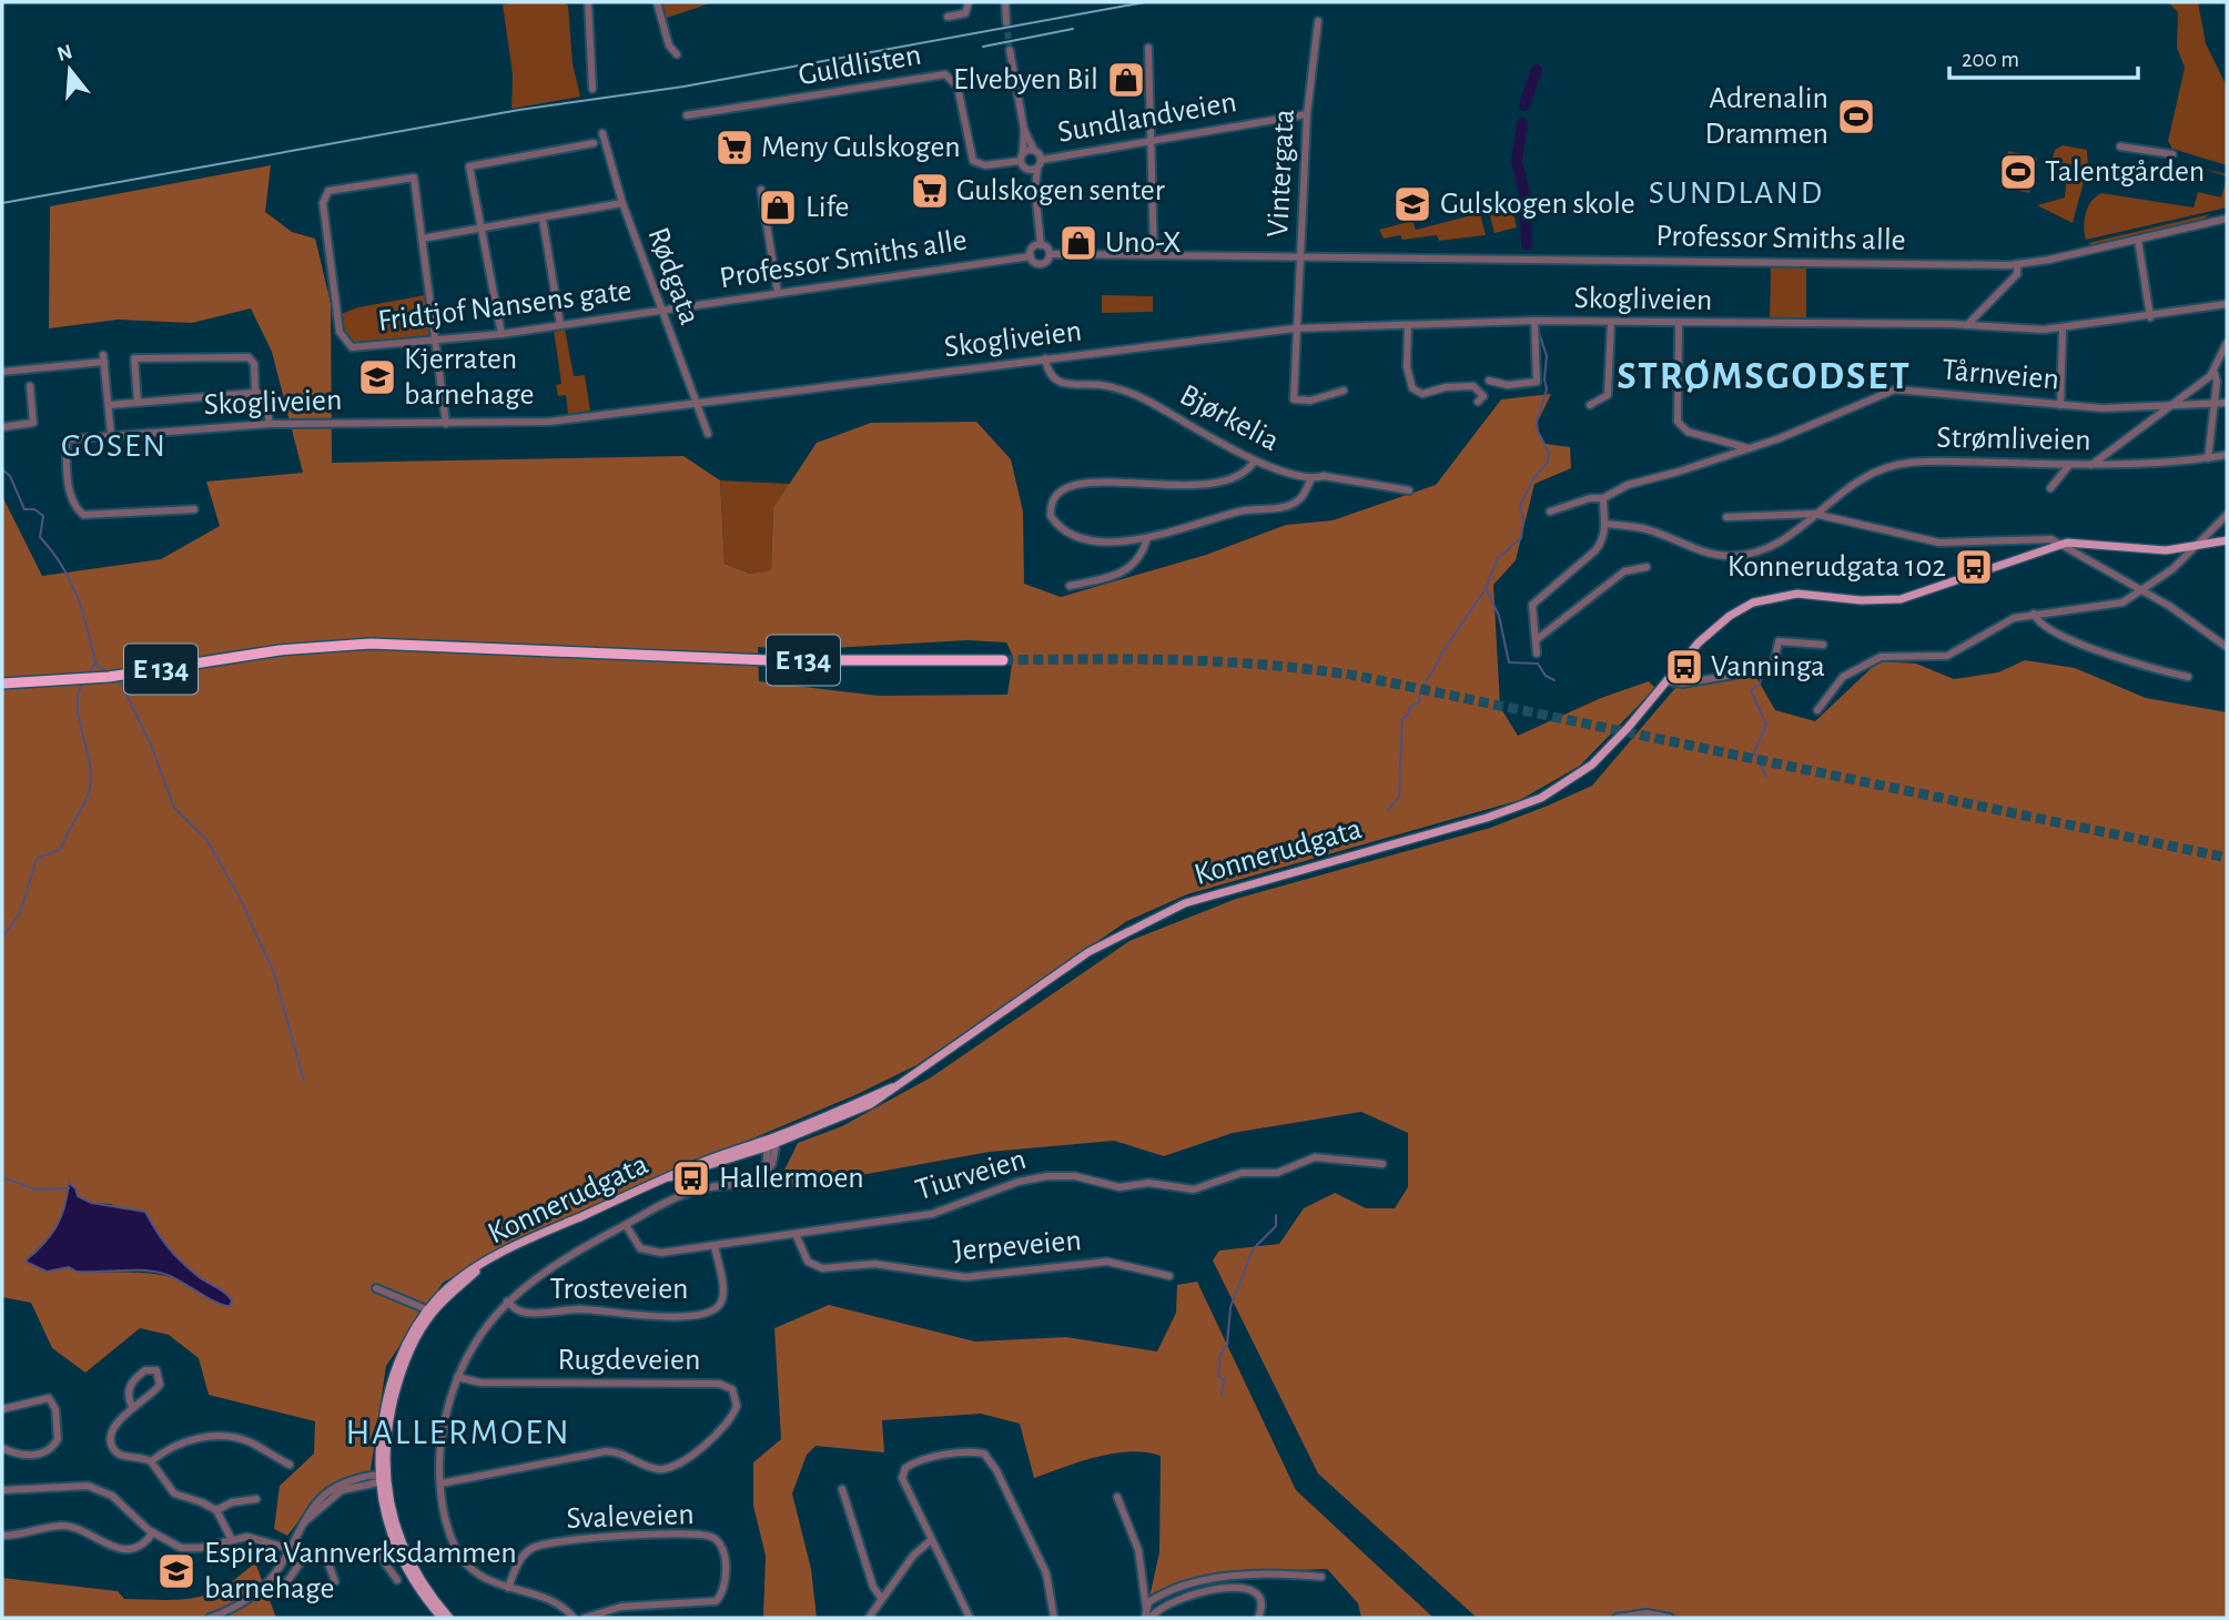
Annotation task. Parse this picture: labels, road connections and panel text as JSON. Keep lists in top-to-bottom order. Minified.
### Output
{"streets":{"highway":["E 134"],"main road":["Konnerudgata"],"street":["Guldlisten","Sundlandveien","Vintergata","Professor Smiths alle","Rødgata","Skogliveien","Fridtjof Nansens gate","Tårnveien","Bjørkelia","Strømliveien","Tiurveien","Jerpeveien","Trosteveien","Rugdeveien","Svaleveien"]},"crossings":[["Sundlandveien","Vintergata"],["Vintergata","Professor Smiths alle"],["Vintergata","Skogliveien"],["Professor Smiths alle","Rødgata"],["Professor Smiths alle","Fridtjof Nansens gate"],["Rødgata","Skogliveien"],["Rødgata","Fridtjof Nansens gate"],["Skogliveien","Bjørkelia"],["Strømliveien","Konnerudgata"],["Tiurveien","Jerpeveien"],["Tiurveien","Trosteveien"]],"districts":["SUNDLAND","STRØMSGODSET","GOSEN","HALLERMOEN"],"places":{"shop":["Elvebyen Bil","Life","Uno-X"],"sports":["Adrenalin Drammen","Talentgården"],"supermarket":["Meny Gulskogen","Gulskogen senter"],"school or university":["Gulskogen skole","Kjerraten barnehage","Espira Vannverksdammen barnehage"],"bus stop":["Konnerudgata 102","Vanninga","Hallermoen"]},"scale_bar":"200 m","north":"top"}
